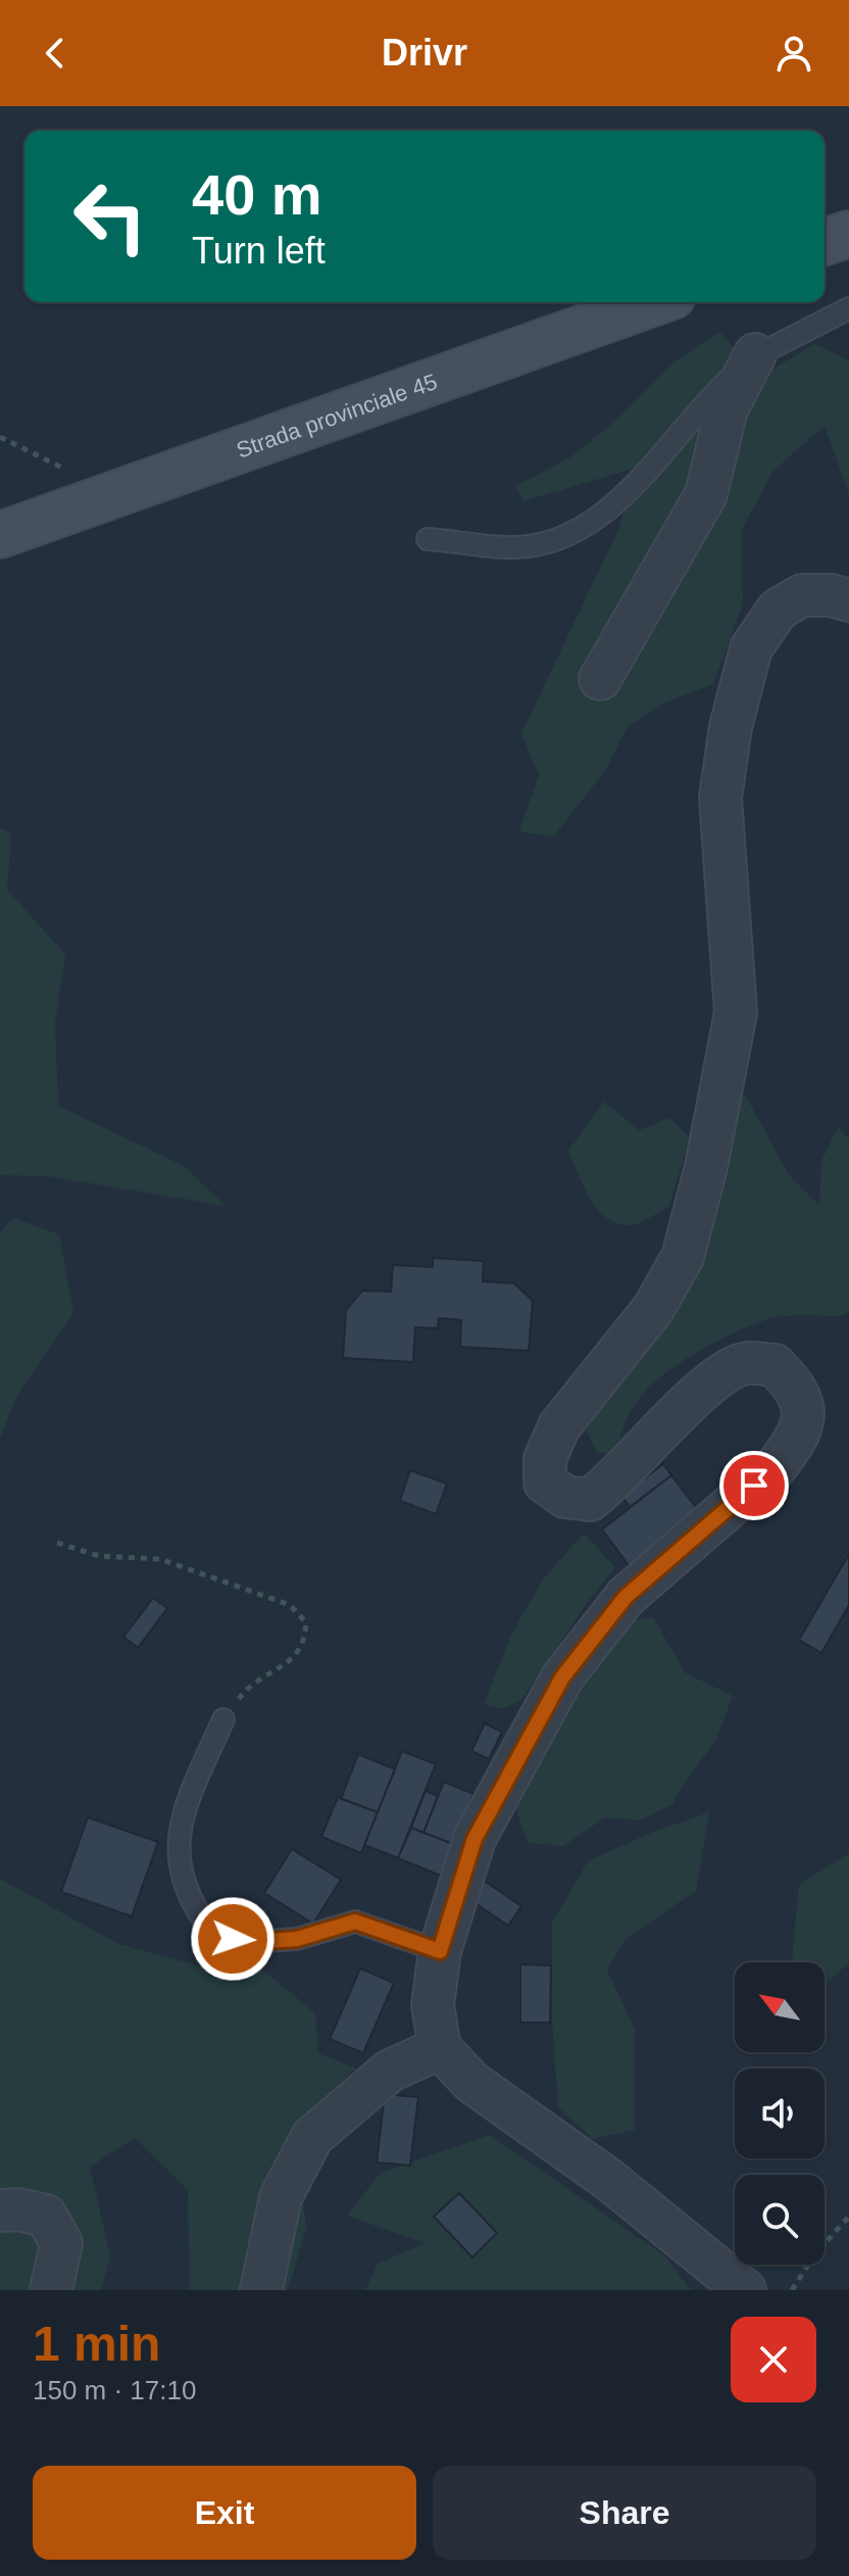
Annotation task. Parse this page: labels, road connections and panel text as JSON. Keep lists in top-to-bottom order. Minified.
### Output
{"streets":{"main road":["Strada provinciale 45"]},"north":"top left","page":{"header":"Drivr","turn":["40 m","Turn left"],"heading":["1 min","150 m · 17:10"],"buttons":["Exit","Share"]}}
